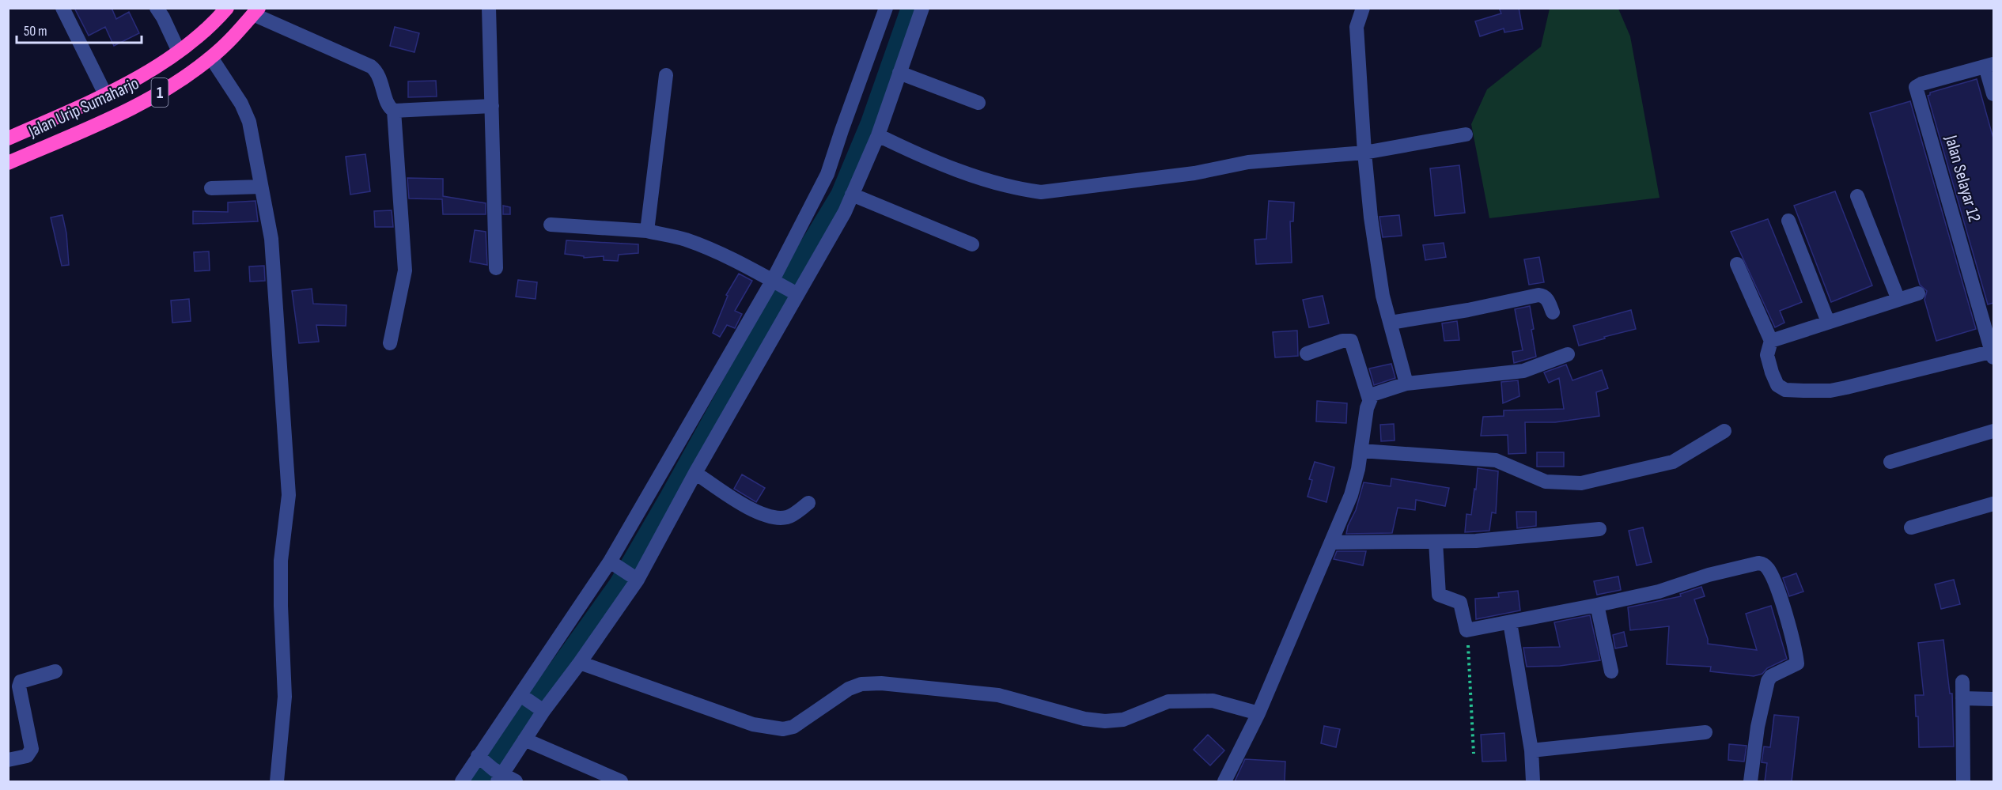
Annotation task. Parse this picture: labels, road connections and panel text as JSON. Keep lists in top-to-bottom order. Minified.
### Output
{"streets":{"highway":["1","Jalan Urip Sumaharjo"],"street":["Jalan Selayar 12"]},"scale_bar":"50 m"}
